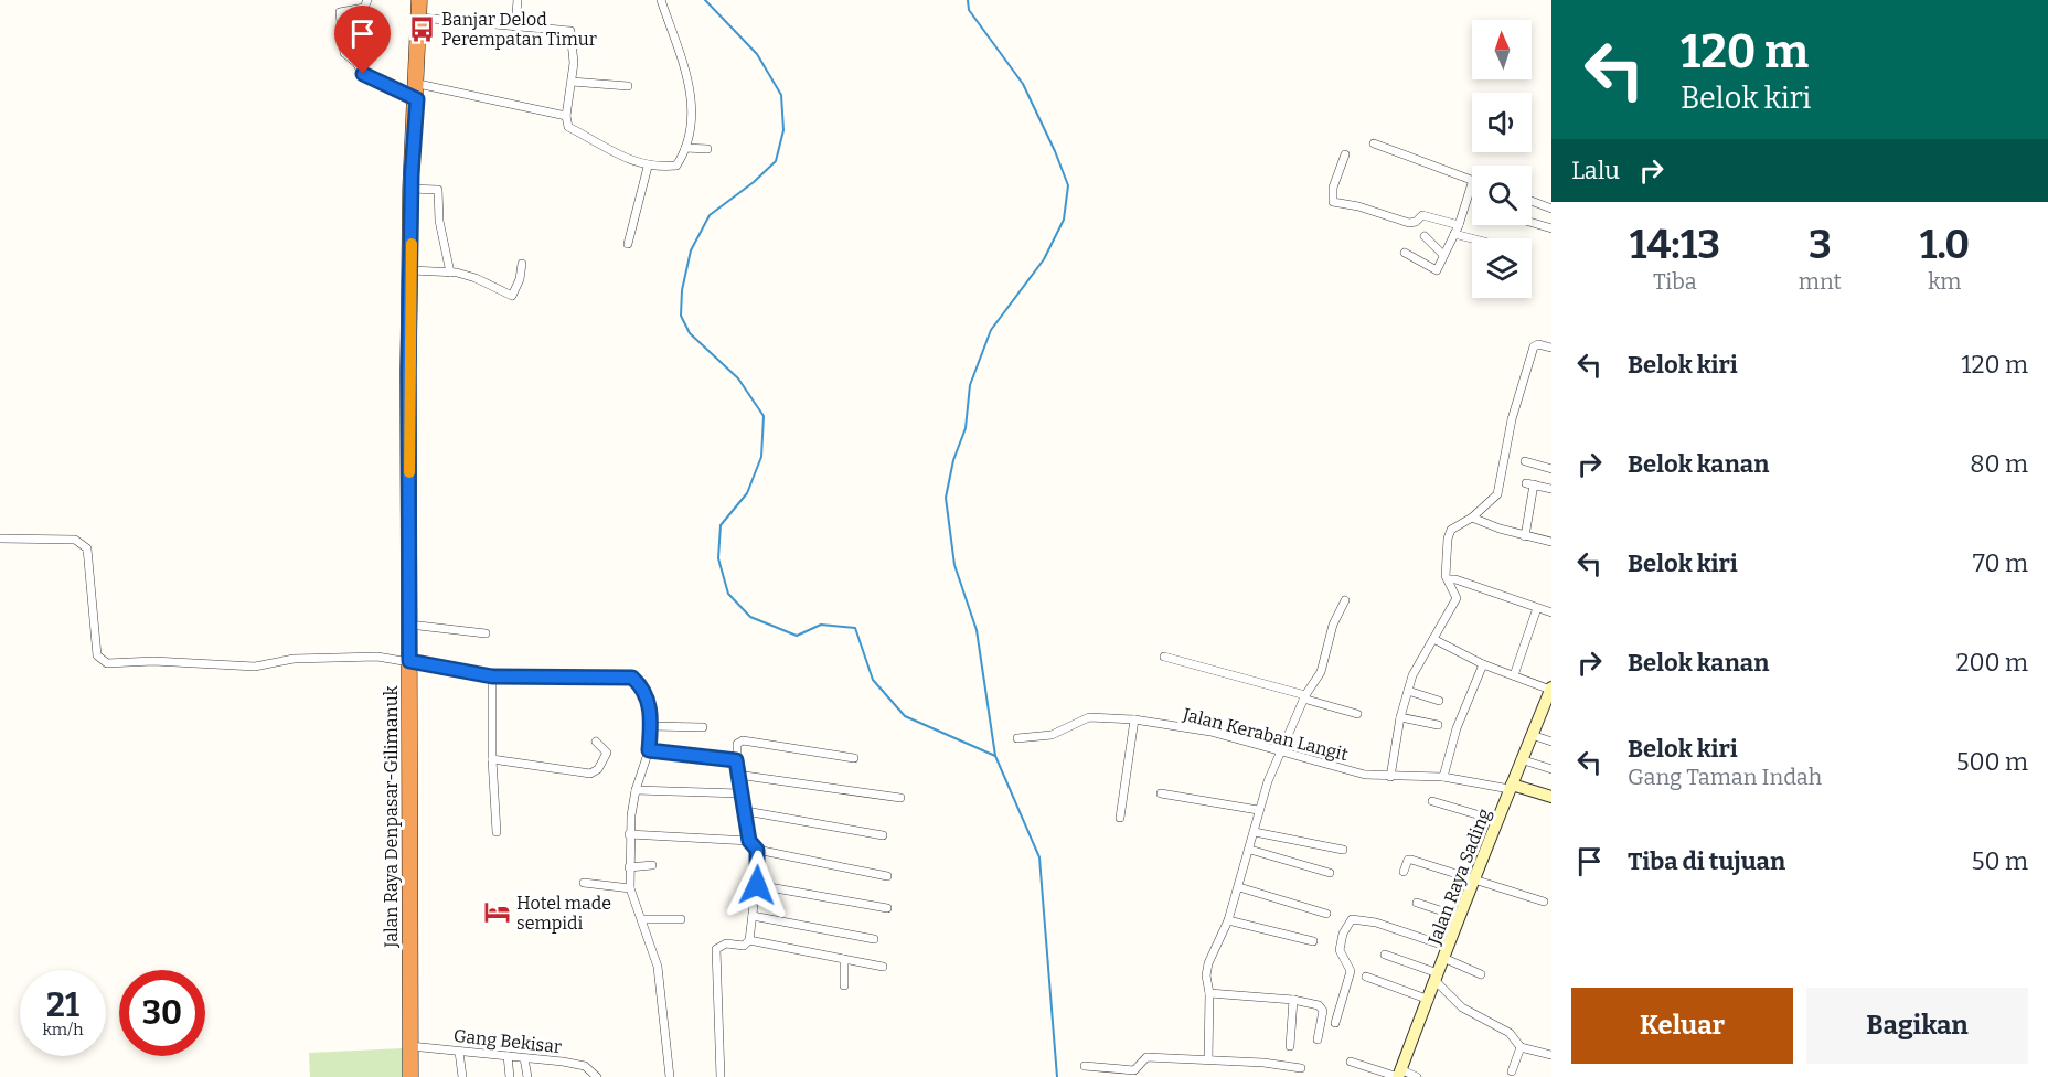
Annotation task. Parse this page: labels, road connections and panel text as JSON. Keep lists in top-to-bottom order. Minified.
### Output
{"streets":{"highway":["Jalan Raya Denpasar-Gilimanuk"],"street":["Jalan Keraban Langit","Jalan Raya Sading","Gang Bekisar"]},"crossings":[["Jalan Keraban Langit","Jalan Raya Sading"],["Jalan Raya Denpasar-Gilimanuk","Gang Bekisar"]],"places":{"bus stop":["Banjar Delod Perempatan Timur"],"hotel":["Hotel made sempidi"]},"north":"top","page":{"turn":["120 m","Belok kiri"],"then":"Lalu","eta":["14:13","Tiba","3","mnt","1.0","km"],"list":[{"name":"Belok kiri","value":"120 m"},{"name":"Belok kanan","value":"80 m"},{"name":"Belok kiri","value":"70 m"},{"name":"Belok kanan","value":"200 m"},{"name":"Belok kiri","note":"Gang Taman Indah","value":"500 m"},{"name":"Tiba di tujuan","value":"50 m"}],"speed":"21 km/h","limit":"30","buttons":["Keluar","Bagikan"]}}
